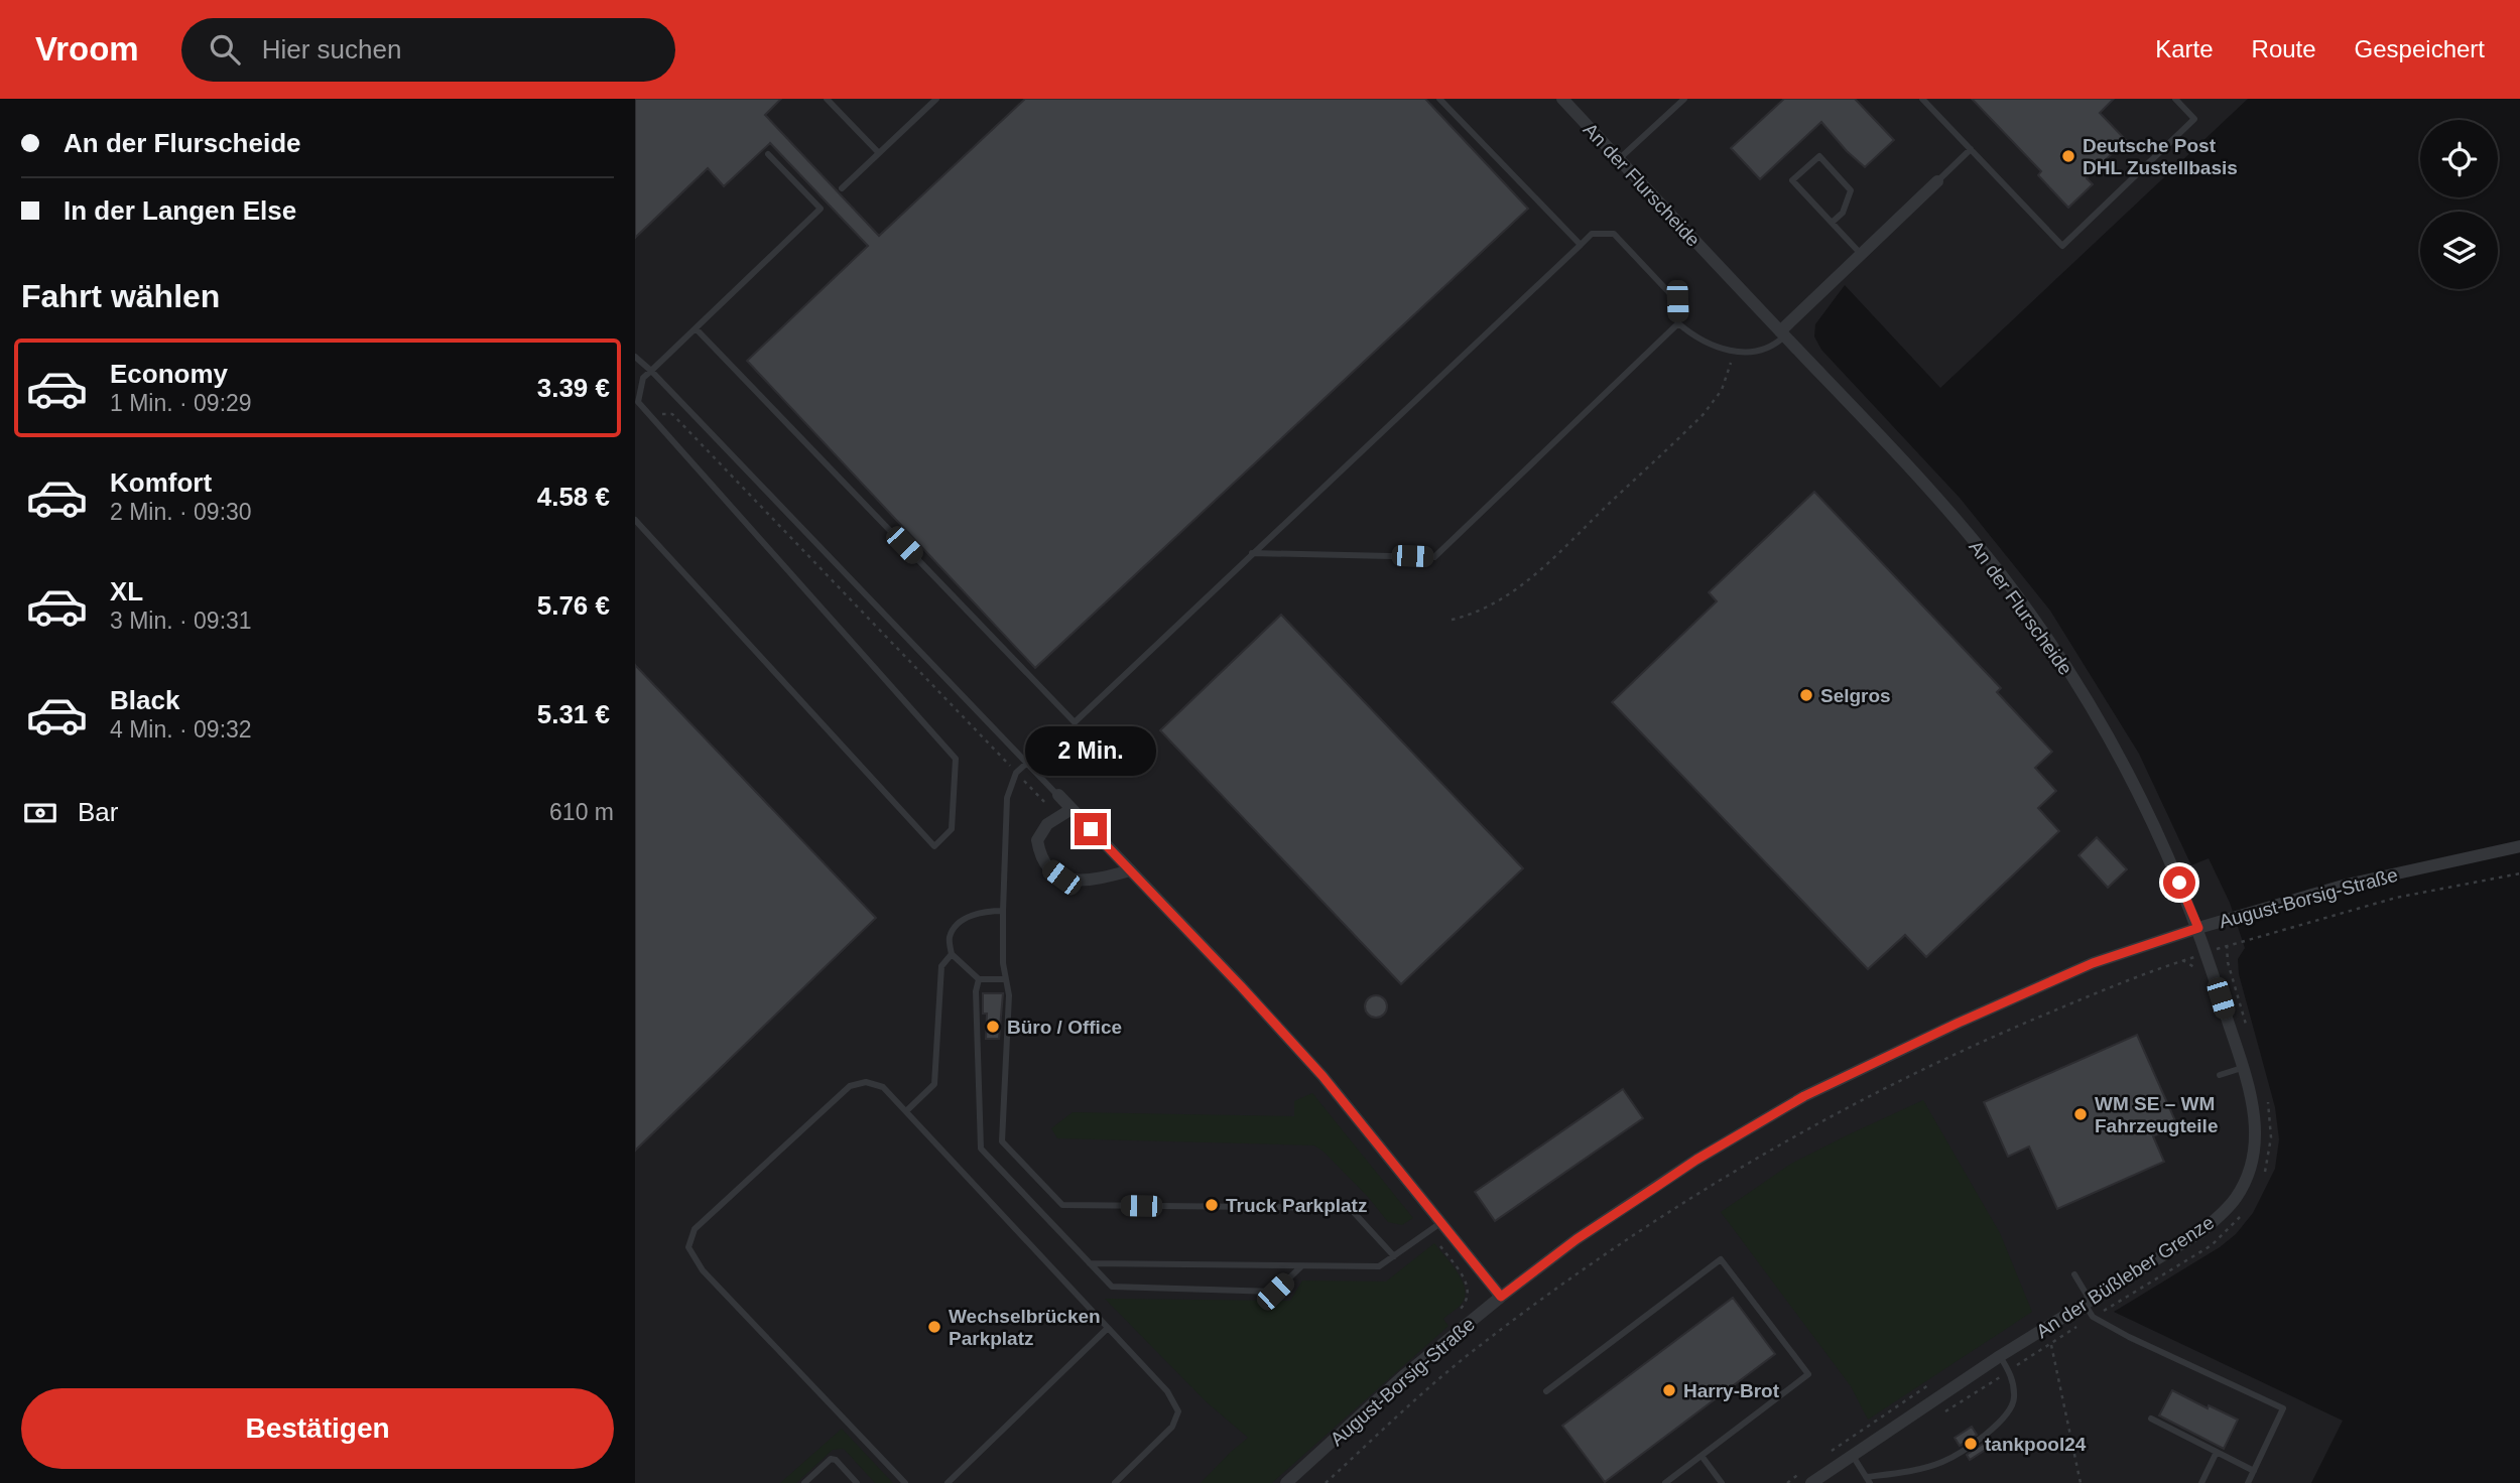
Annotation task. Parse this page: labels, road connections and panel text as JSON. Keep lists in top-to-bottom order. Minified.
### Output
{"streets":{"street":["An der Flurscheide","August-Borsig-Straße","An der Büßleber Grenze"]},"crossings":[["An der Flurscheide","August-Borsig-Straße"],["An der Flurscheide","An der Büßleber Grenze"],["August-Borsig-Straße","An der Büßleber Grenze"]],"places":["Deutsche Post DHL Zustellbasis","Selgros","Büro / Office","WM SE – WM Fahrzeugteile","Truck Parkplatz","Wechselbrücken Parkplatz","Harry-Brot","tankpool24"],"page":{"header":"Vroom","search":"Hier suchen","nav":["Karte","Route","Gespeichert"],"banner":["An der Flurscheide","In der Langen Else"],"heading":"Fahrt wählen","list":[{"name":"Economy","note":"1 Min. · 09:29","value":"3.39 €"},{"name":"Komfort","note":"2 Min. · 09:30","value":"4.58 €"},{"name":"XL","note":"3 Min. · 09:31","value":"5.76 €"},{"name":"Black","note":"4 Min. · 09:32","value":"5.31 €"}],"bubble":"2 Min.","pay":["Bar","610 m"],"buttons":"Bestätigen"}}
